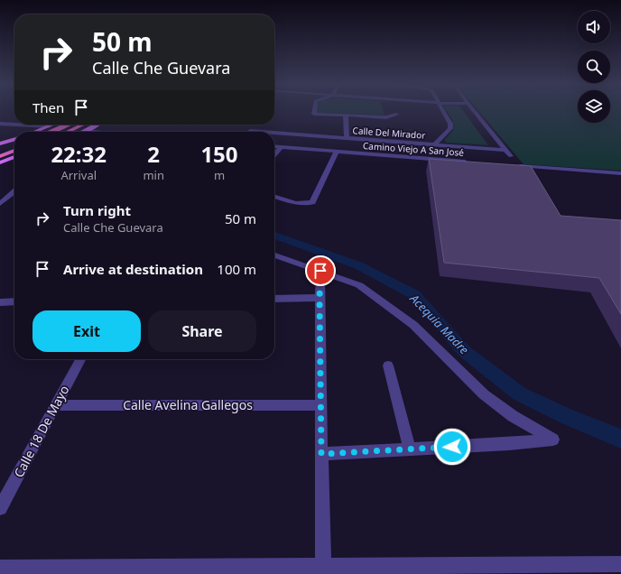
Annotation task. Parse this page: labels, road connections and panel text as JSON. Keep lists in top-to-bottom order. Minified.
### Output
{"streets":{"street":["Calle Del Mirador","Camino Viejo A San José","Calle Avelina Gallegos","Calle 18 De Mayo"]},"crossings":[["Calle Avelina Gallegos","Calle 18 De Mayo"]],"water":["Acequia Madre"],"page":{"turn":["50 m","Calle Che Guevara"],"then":"Then","eta":["22:32","Arrival","2","min","150","m"],"list":[{"name":"Turn right","note":"Calle Che Guevara","value":"50 m"},{"name":"Arrive at destination","value":"100 m"}],"buttons":["Exit","Share"]}}
